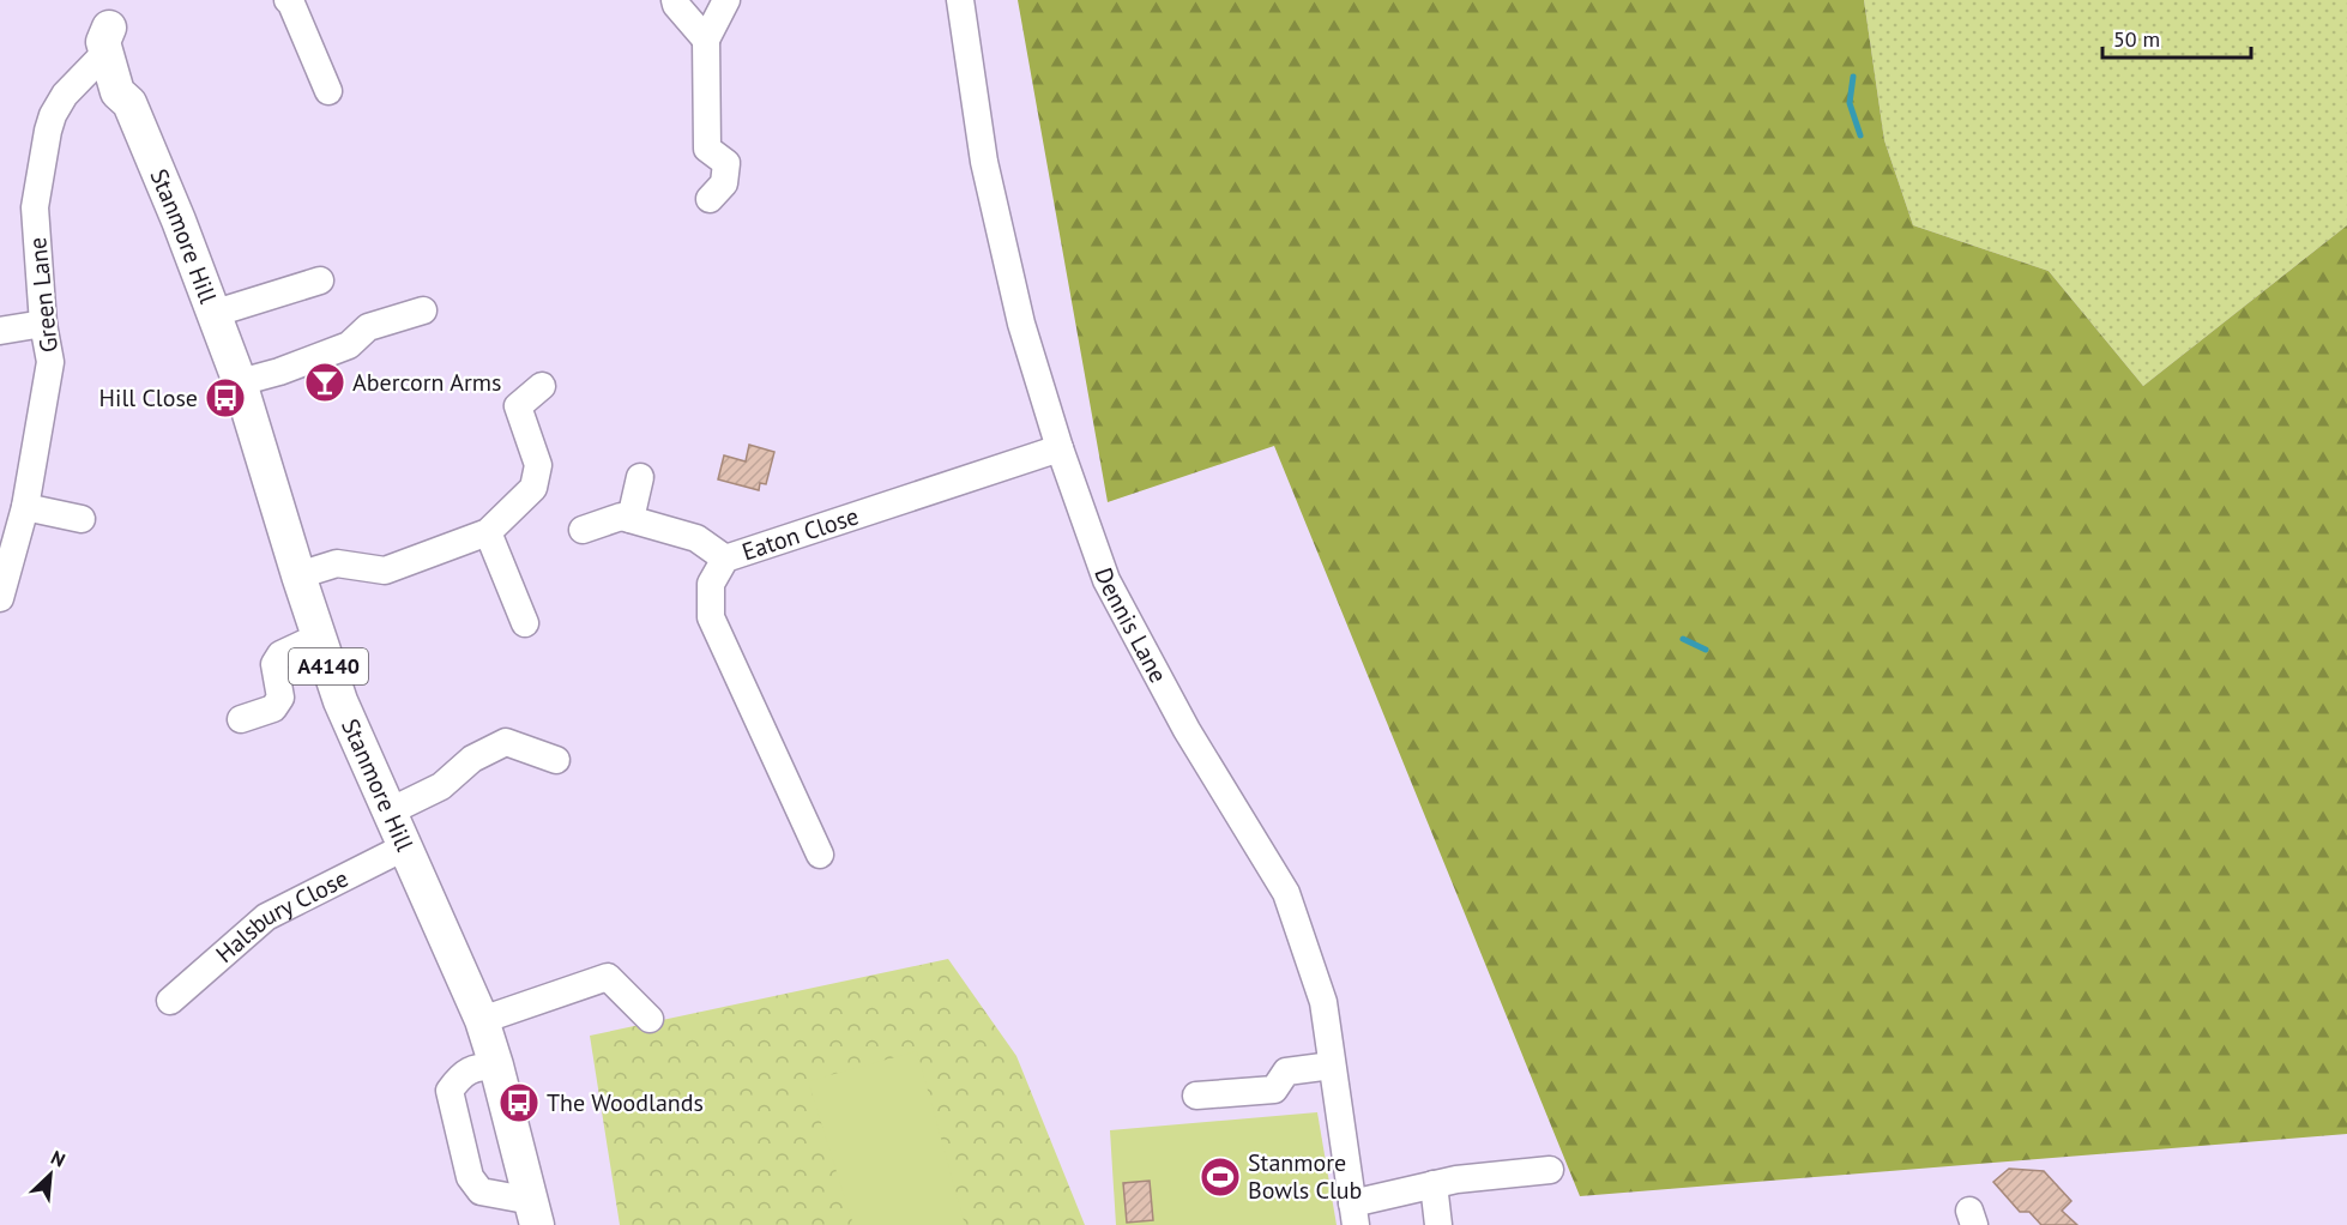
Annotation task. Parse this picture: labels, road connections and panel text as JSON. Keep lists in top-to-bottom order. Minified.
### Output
{"streets":{"main road":["Stanmore Hill","A4140"],"street":["Green Lane","Eaton Close","Dennis Lane","Halsbury Close"]},"crossings":[["Stanmore Hill","Green Lane"],["Stanmore Hill","Halsbury Close"],["Eaton Close","Dennis Lane"]],"places":{"bar":["Abercorn Arms"],"bus stop":["Hill Close","The Woodlands"],"sports":["Stanmore Bowls Club"]},"scale_bar":"50 m","north":"top right"}
